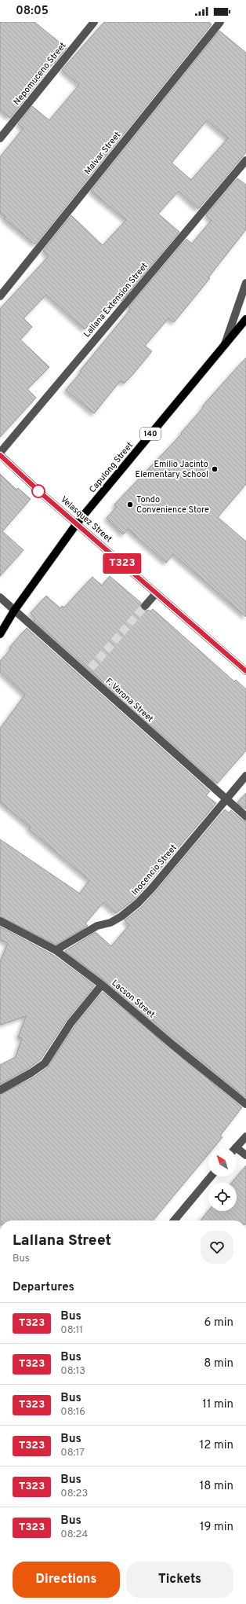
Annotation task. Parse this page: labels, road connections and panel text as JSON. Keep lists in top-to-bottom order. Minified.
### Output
{"streets":{"main road":["140","Capulong Street"],"street":["Nepomuceno Street","Malvar Street","Lallana Extension Street","Velasquez Street","F. Varona Street","Inocencio Street","Lacson Street"]},"crossings":[["Lallana Extension Street","Velasquez Street"],["Capulong Street","Velasquez Street"],["Capulong Street","F. Varona Street"],["F. Varona Street","Inocencio Street"],["Inocencio Street","Lacson Street"]],"places":["Emilio Jacinto Elementary School","Tondo Convenience Store"],"lines":["bus line T323"],"north":"top left","page":{"status":"08:05","on_map":"T323","heading":[["Lallana Street","Bus"],"Departures"],"list":[{"mark":"T323","name":"Bus","note":"08:11","value":"6 min"},{"mark":"T323","name":"Bus","note":"08:13","value":"8 min"},{"mark":"T323","name":"Bus","note":"08:16","value":"11 min"},{"mark":"T323","name":"Bus","note":"08:17","value":"12 min"},{"mark":"T323","name":"Bus","note":"08:23","value":"18 min"},{"mark":"T323","name":"Bus","note":"08:24","value":"19 min"}],"buttons":["Directions","Tickets"]}}
